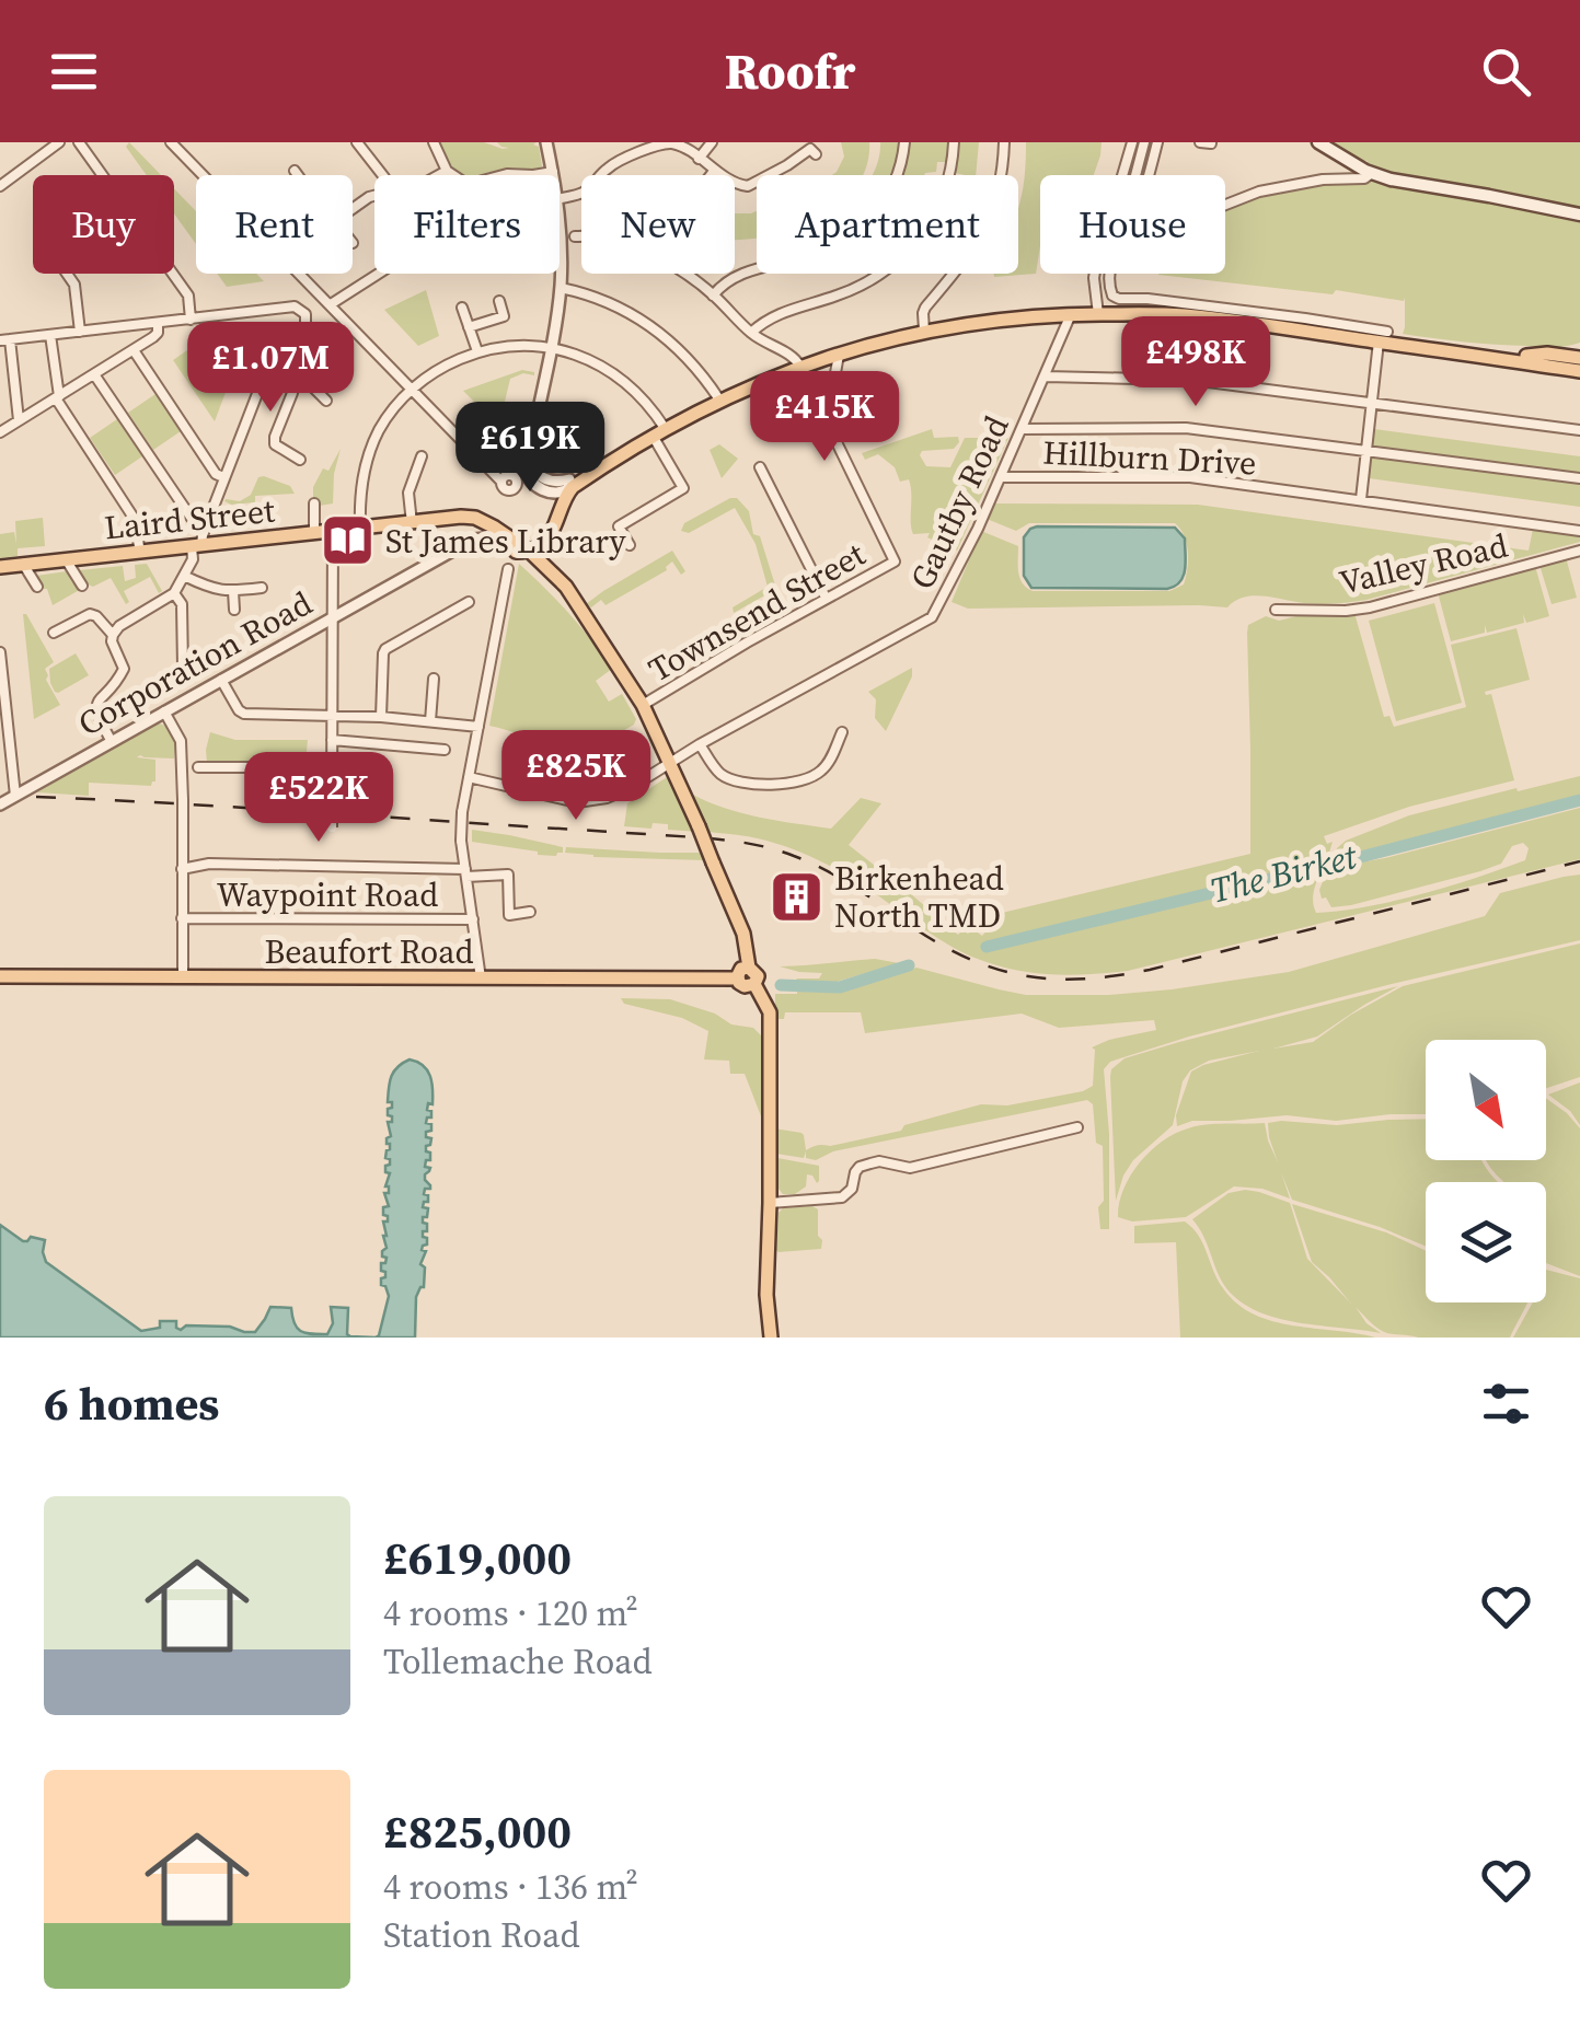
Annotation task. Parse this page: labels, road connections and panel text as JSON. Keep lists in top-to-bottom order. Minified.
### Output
{"streets":{"main road":["Laird Street","Beaufort Road"],"street":["Hillburn Drive","Gautby Road","Valley Road","Townsend Street","Corporation Road","Waypoint Road"]},"crossings":[["Hillburn Drive","Gautby Road"]],"water":["The Birket"],"places":{"library":["St James Library"],"building":["Birkenhead North TMD"]},"north":"bottom right","page":{"header":"Roofr","chip":["Buy","Rent","Filters","New","Apartment","House"],"price":["£498K","£1.07M","£415K","£619K","£825K","£522K"],"heading":"6 homes","list":[{"name":"£619,000","note":"4 rooms · 120 m² · Tollemache Road"},{"name":"£825,000","note":"4 rooms · 136 m² · Station Road"}]}}
